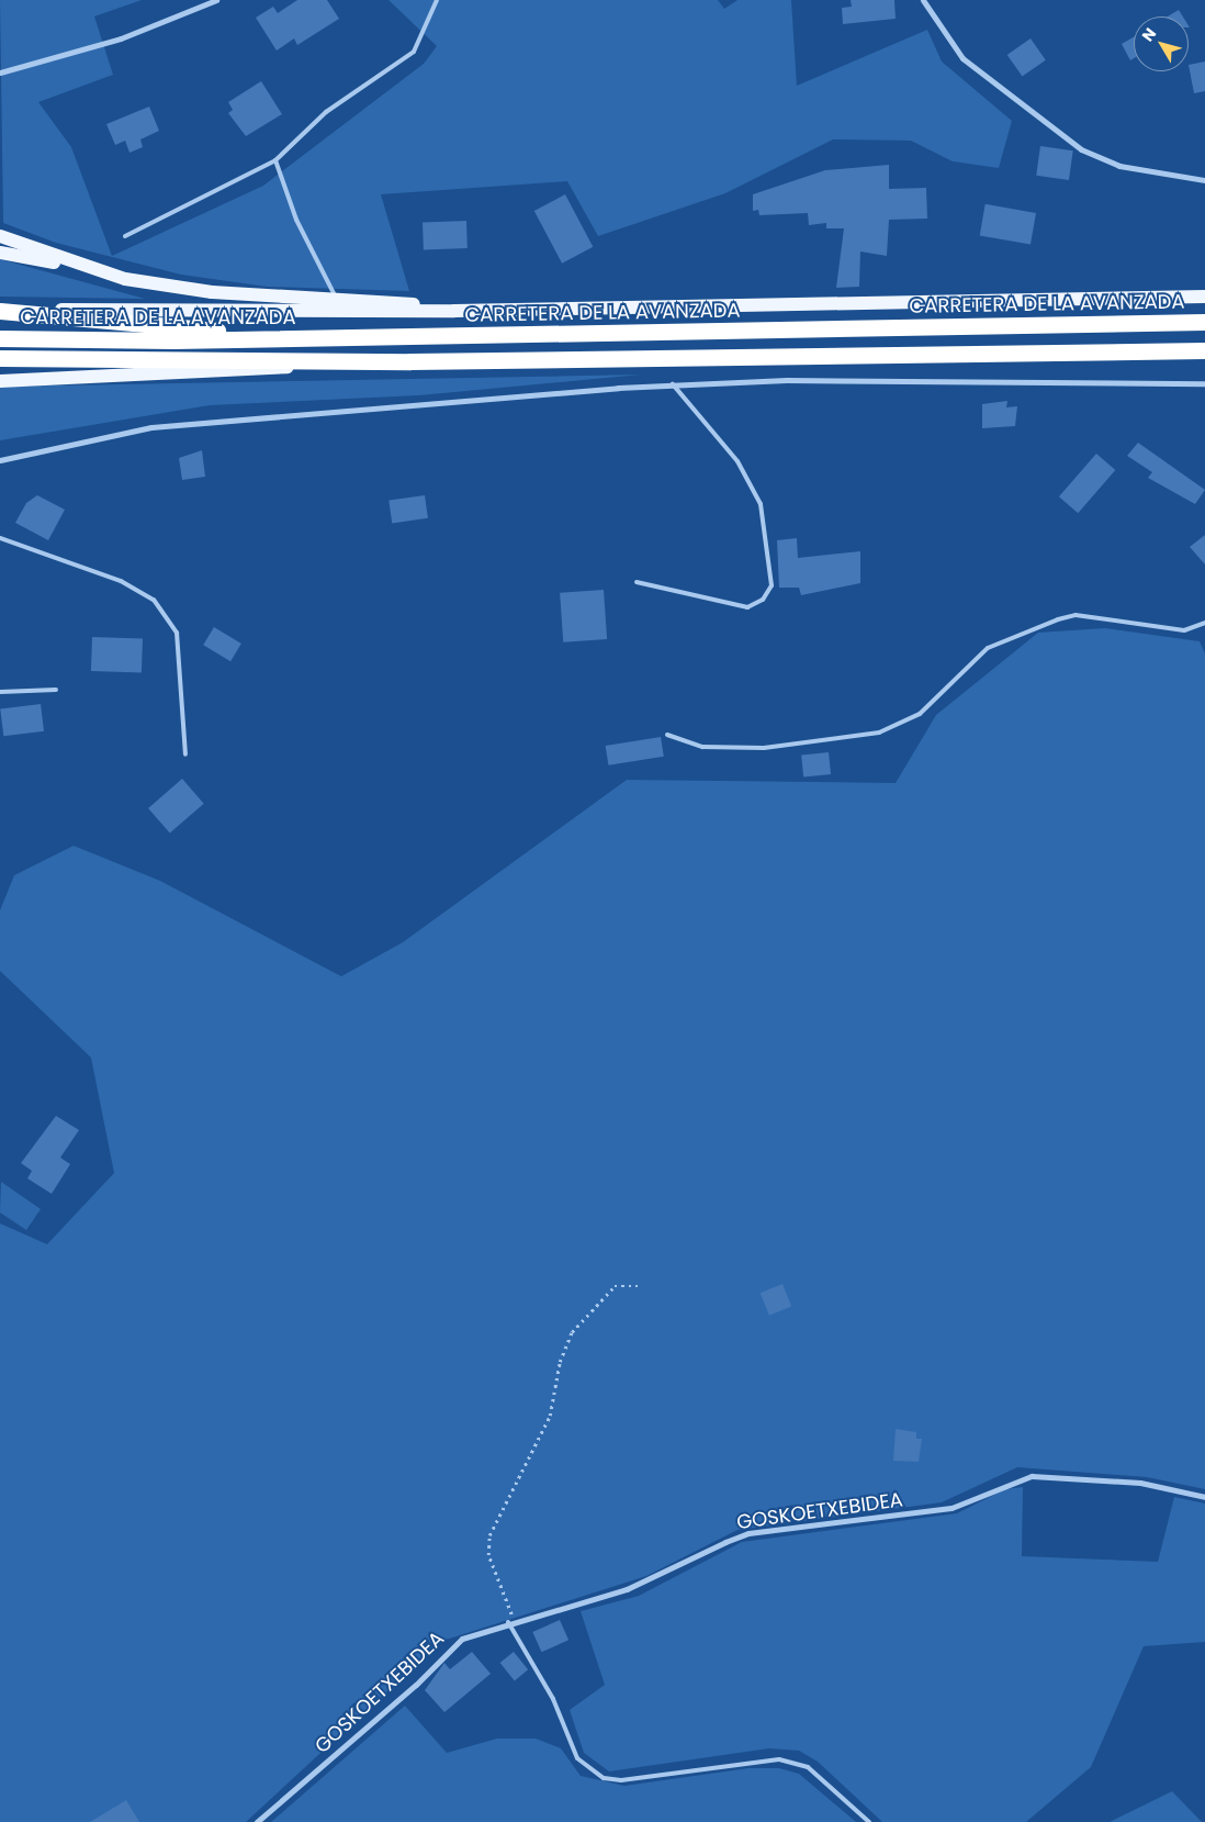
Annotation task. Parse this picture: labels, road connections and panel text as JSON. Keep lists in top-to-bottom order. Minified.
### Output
{"streets":{"highway":["CARRETERA DE LA AVANZADA"],"street":["GOSKOETXEBIDEA"]},"north":"top left"}
